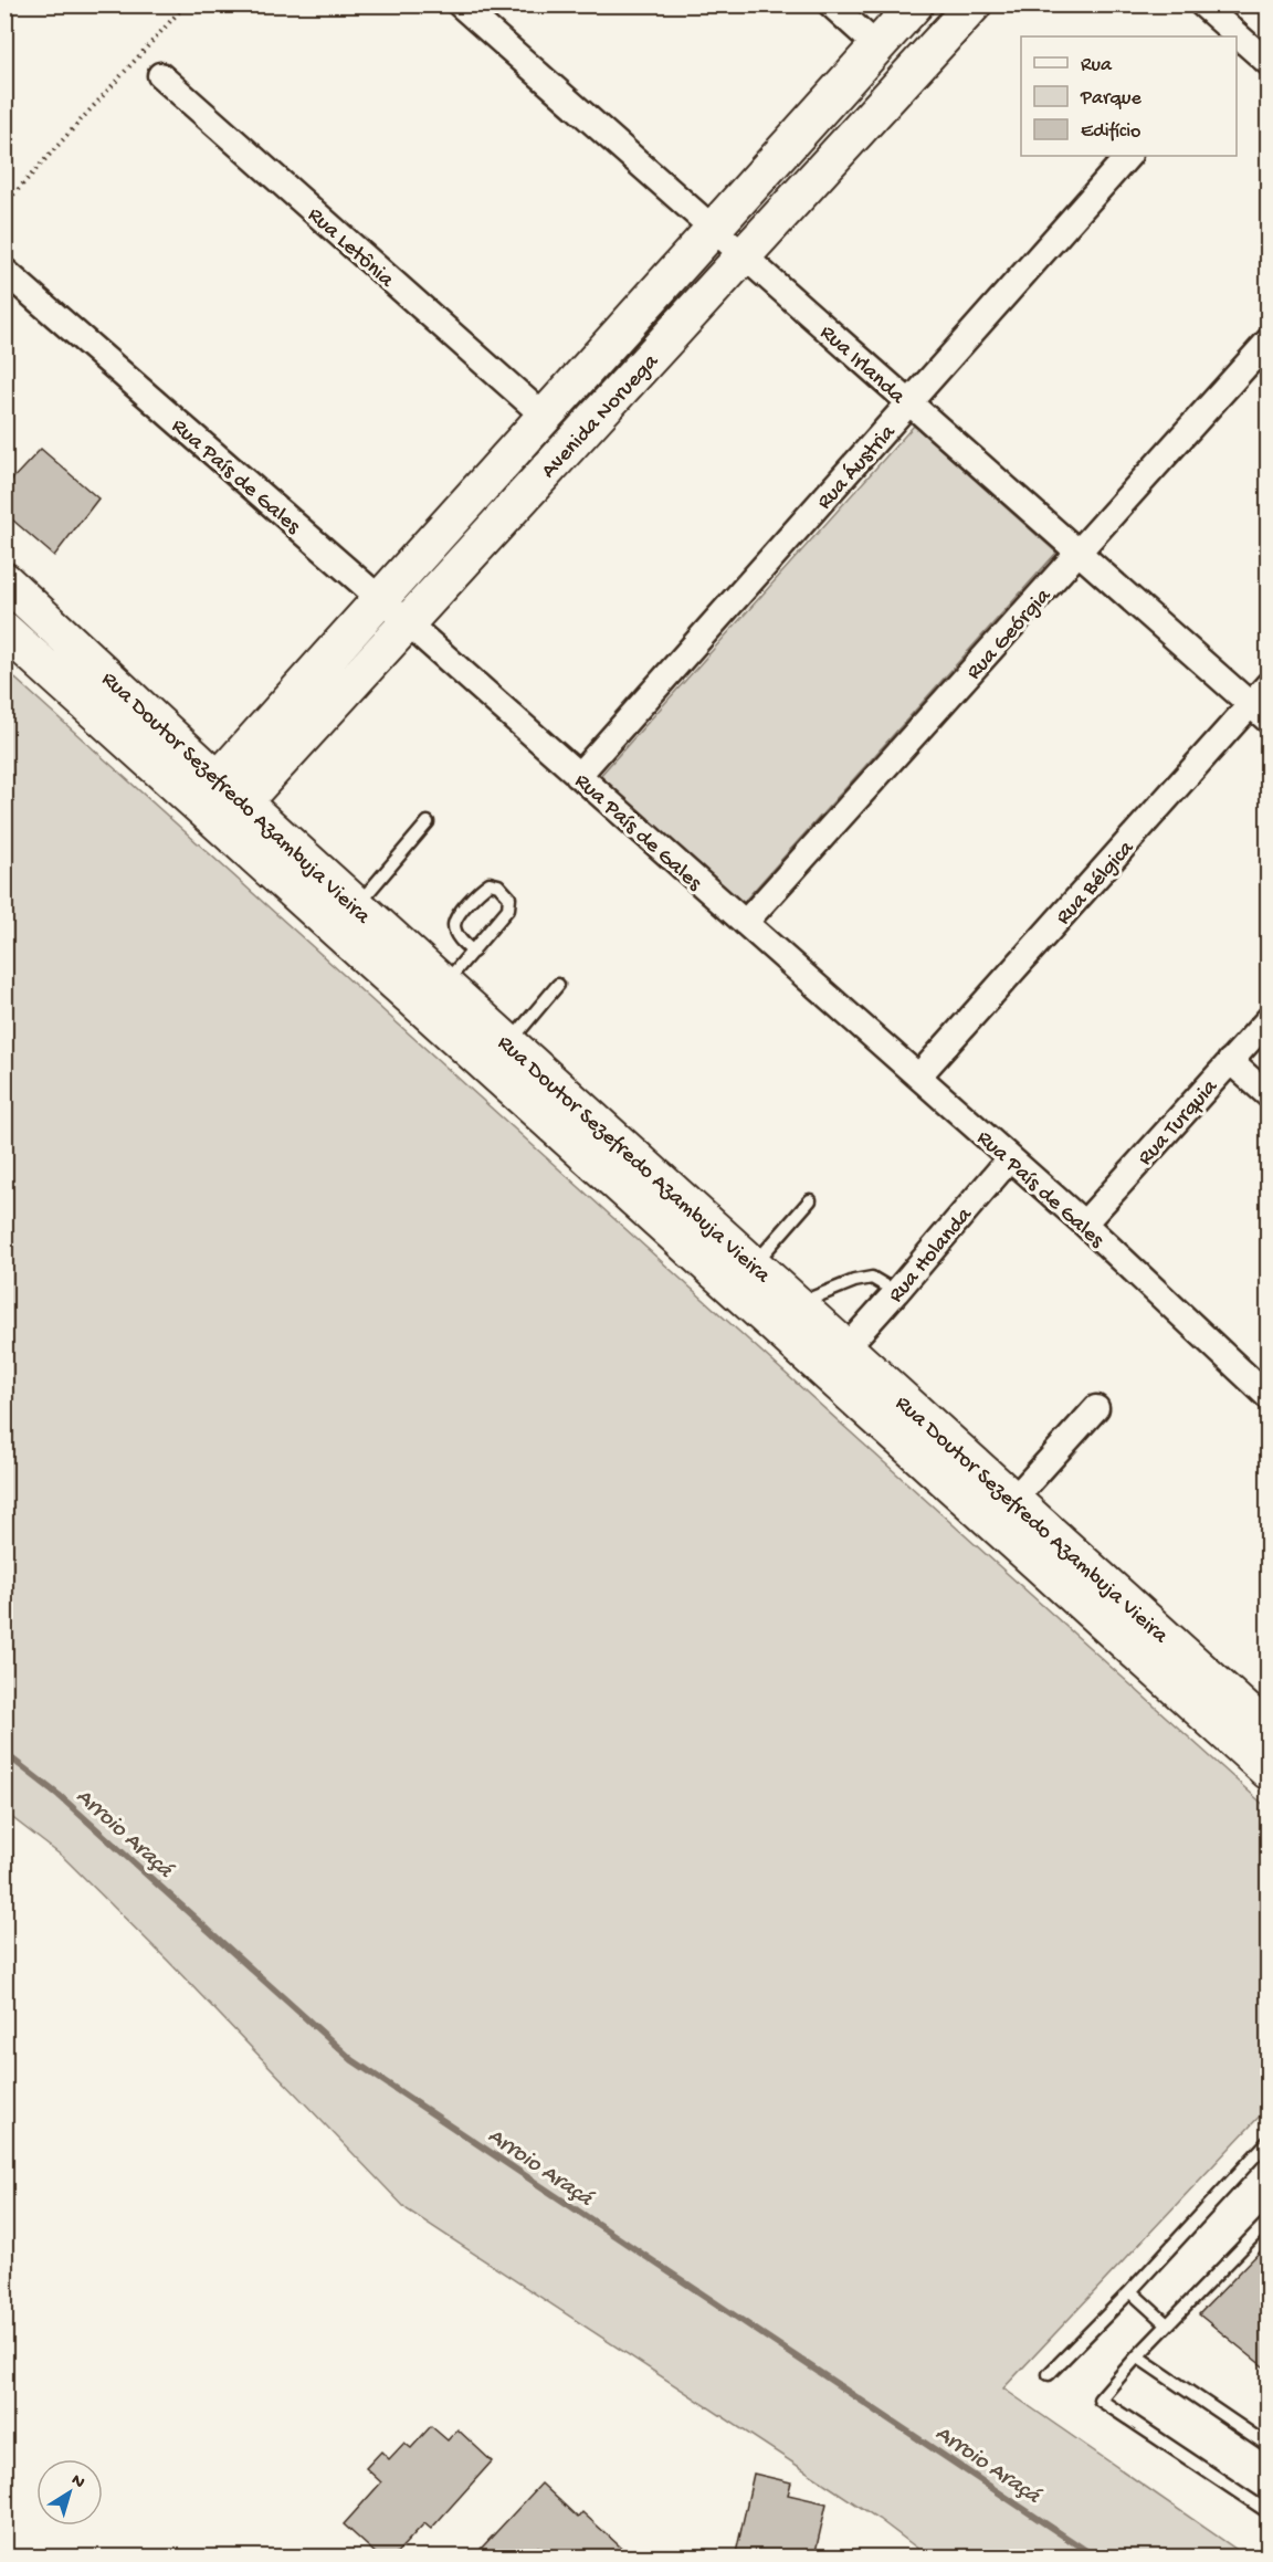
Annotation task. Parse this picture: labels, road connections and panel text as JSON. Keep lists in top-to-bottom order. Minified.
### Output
{"streets":{"main road":["Avenida Noruega","Rua Doutor Sezefredo Azambuja Vieira"],"street":["Rua Letônia","Rua Irlanda","Rua Áustria","Rua País de Gales","Rua Geórgia","Rua Bélgica","Rua Turquia","Rua Holanda"]},"crossings":[["Rua Letônia","Avenida Noruega"],["Rua Irlanda","Avenida Noruega"],["Rua Irlanda","Rua Áustria"],["Rua Irlanda","Rua Geórgia"],["Rua Irlanda","Rua Bélgica"],["Avenida Noruega","Rua País de Gales"],["Avenida Noruega","Rua Doutor Sezefredo Azambuja Vieira"],["Rua Áustria","Rua País de Gales"],["Rua País de Gales","Rua Geórgia"],["Rua País de Gales","Rua Bélgica"],["Rua País de Gales","Rua Turquia"],["Rua País de Gales","Rua Holanda"],["Rua Doutor Sezefredo Azambuja Vieira","Rua Holanda"]],"water":["Arroio Araçá"],"legend":["Rua","Parque","Edifício"],"north":"top right"}
